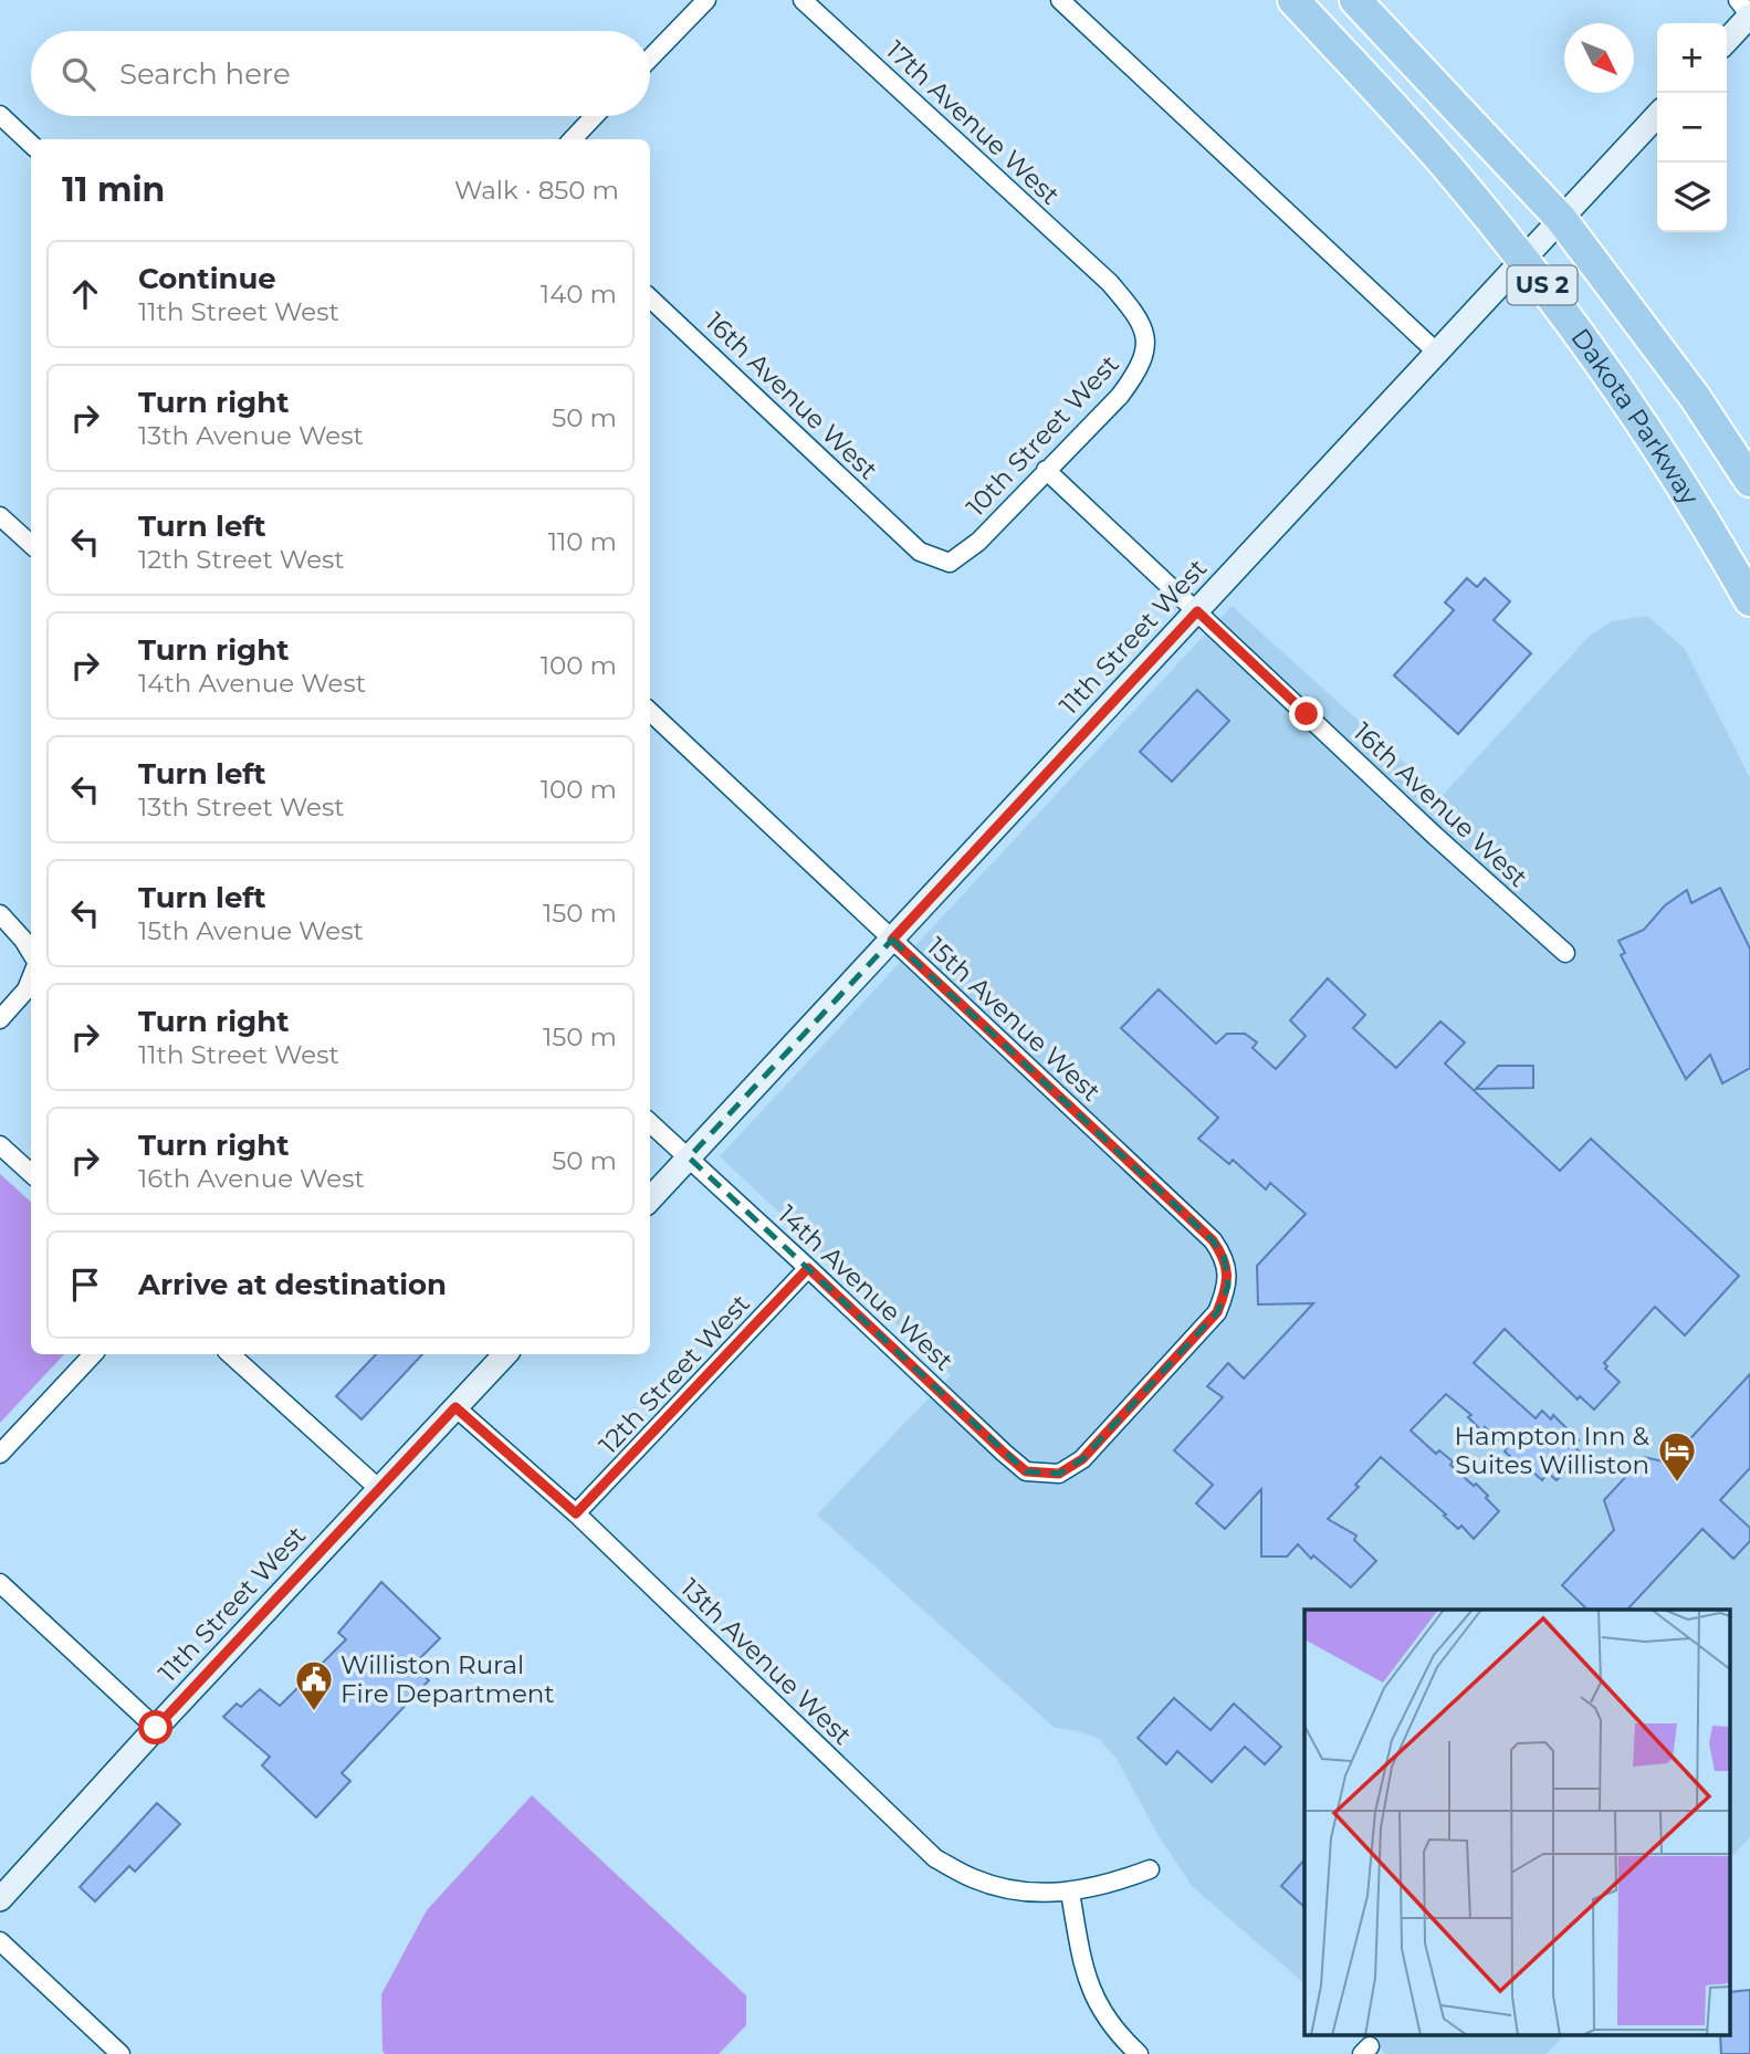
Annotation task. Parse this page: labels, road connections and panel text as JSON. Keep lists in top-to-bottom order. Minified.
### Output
{"streets":{"highway":["US 2","Dakota Parkway"],"main road":["11th Street West"],"street":["17th Avenue West","16th Avenue West","10th Street West","15th Avenue West","14th Avenue West","12th Street West","13th Avenue West"]},"crossings":[["17th Avenue West","10th Street West"],["US 2","11th Street West"],["16th Avenue West","10th Street West"],["16th Avenue West","11th Street West"],["Dakota Parkway","11th Street West"],["11th Street West","15th Avenue West"],["11th Street West","14th Avenue West"],["11th Street West","13th Avenue West"],["15th Avenue West","14th Avenue West"],["14th Avenue West","12th Street West"],["12th Street West","13th Avenue West"]],"places":{"hotel":["Hampton Inn & Suites Williston"],"public building":["Williston Rural Fire Department"]},"north":"bottom right","page":{"map_buttons":["+","−"],"search":"Search here","heading":["11 min","Walk · 850 m"],"list":[["Continue","11th Street West","140 m"],["Turn right","13th Avenue West","50 m"],["Turn left","12th Street West","110 m"],["Turn right","14th Avenue West","100 m"],["Turn left","13th Street West","100 m"],["Turn left","15th Avenue West","150 m"],["Turn right","11th Street West","150 m"],["Turn right","16th Avenue West","50 m"],"Arrive at destination"]}}
